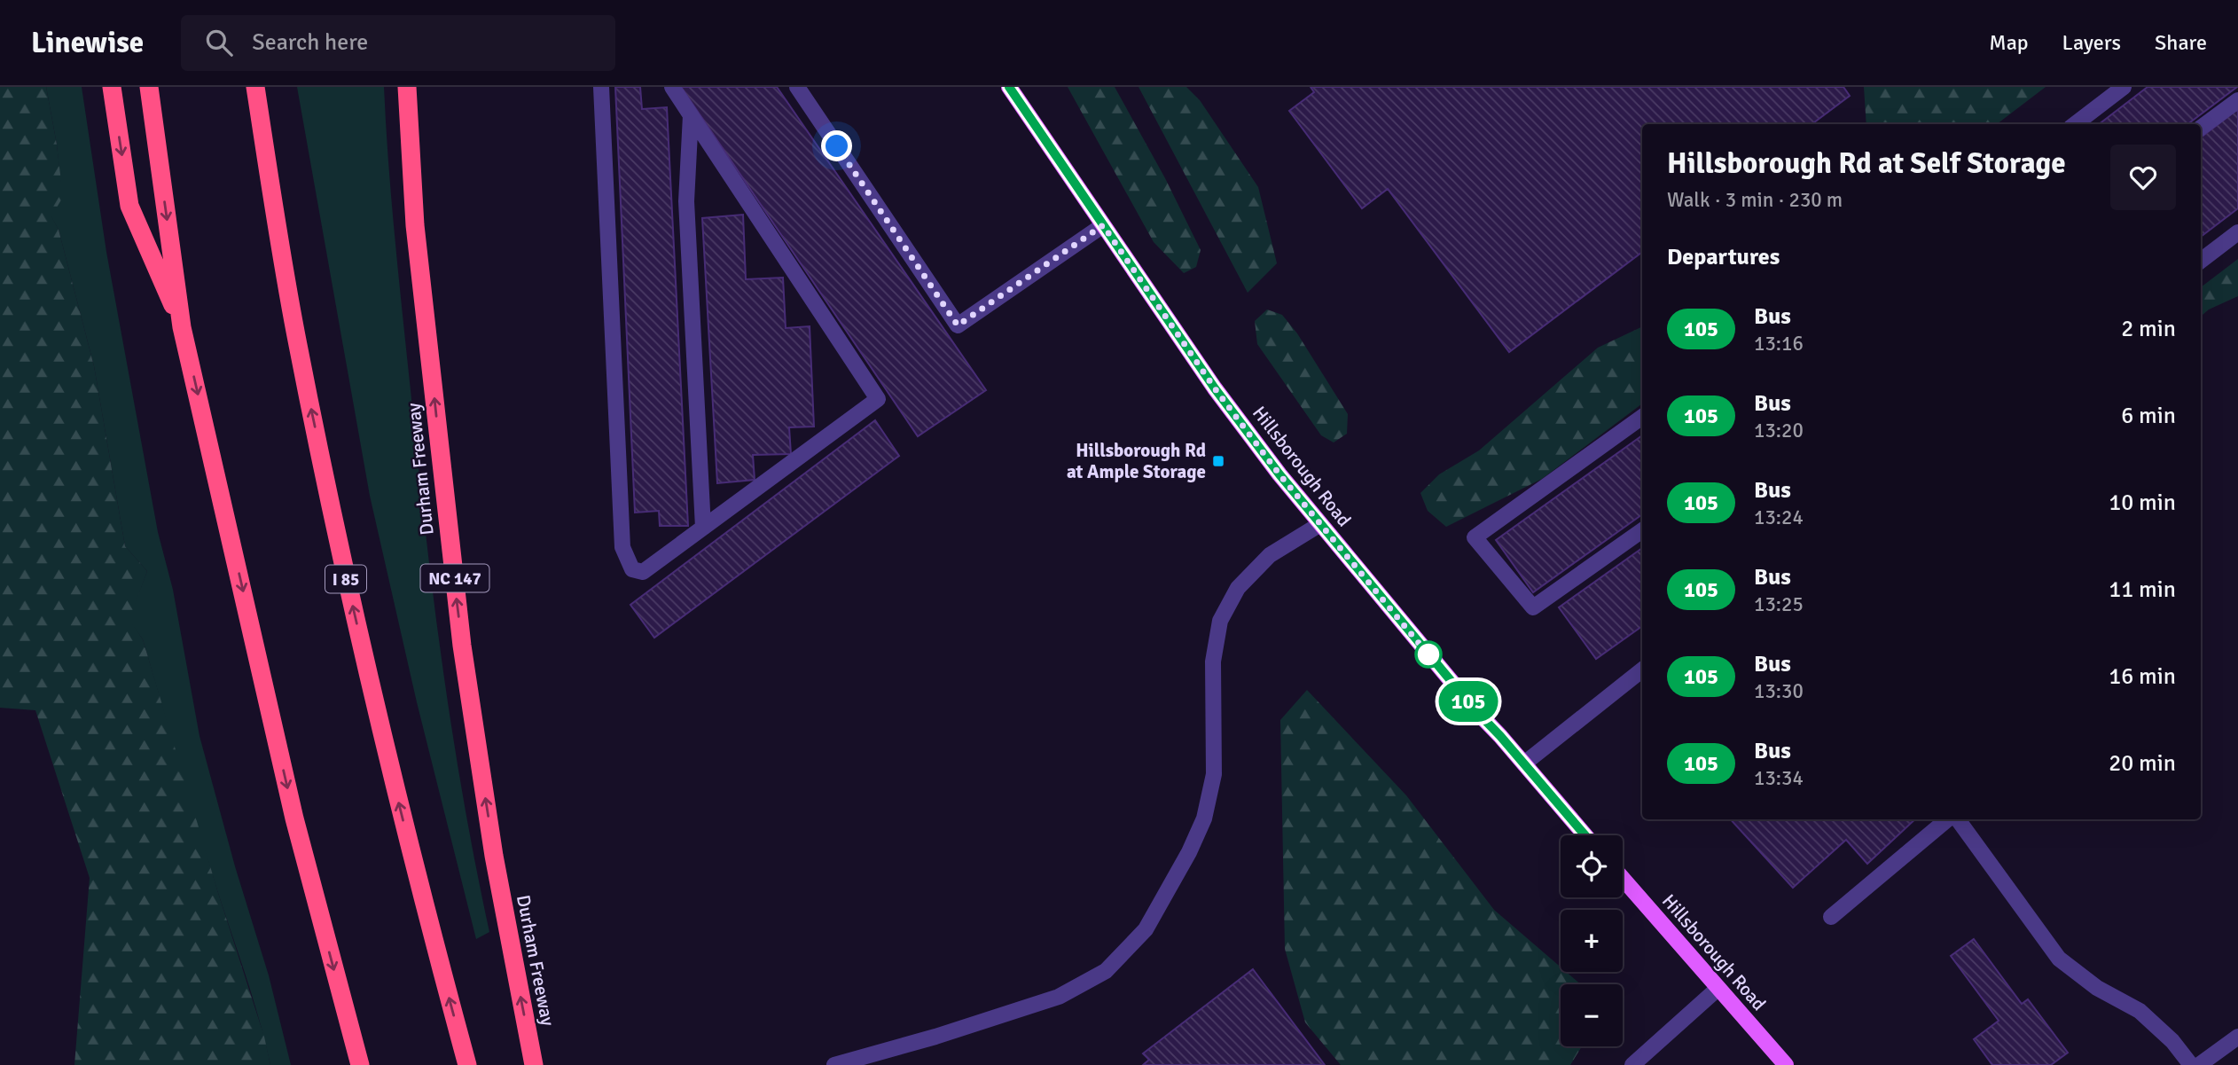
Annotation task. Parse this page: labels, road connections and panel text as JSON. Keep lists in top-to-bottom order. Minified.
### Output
{"streets":{"highway":["Durham Freeway","NC 147","I 85"],"main road":["Hillsborough Road"]},"places":{"transit":["Hillsborough Rd at Ample Storage"]},"lines":["bus line 105"],"page":{"header":"Linewise","search":"Search here","nav":["Map","Layers","Share"],"on_map":"105","heading":[["Hillsborough Rd at Self Storage","Walk · 3 min · 230 m"],"Departures"],"list":[{"mark":"105","name":"Bus","note":"13:16","value":"2 min"},{"mark":"105","name":"Bus","note":"13:20","value":"6 min"},{"mark":"105","name":"Bus","note":"13:24","value":"10 min"},{"mark":"105","name":"Bus","note":"13:25","value":"11 min"},{"mark":"105","name":"Bus","note":"13:30","value":"16 min"},{"mark":"105","name":"Bus","note":"13:34","value":"20 min"}],"map_buttons":["+","−"]}}
